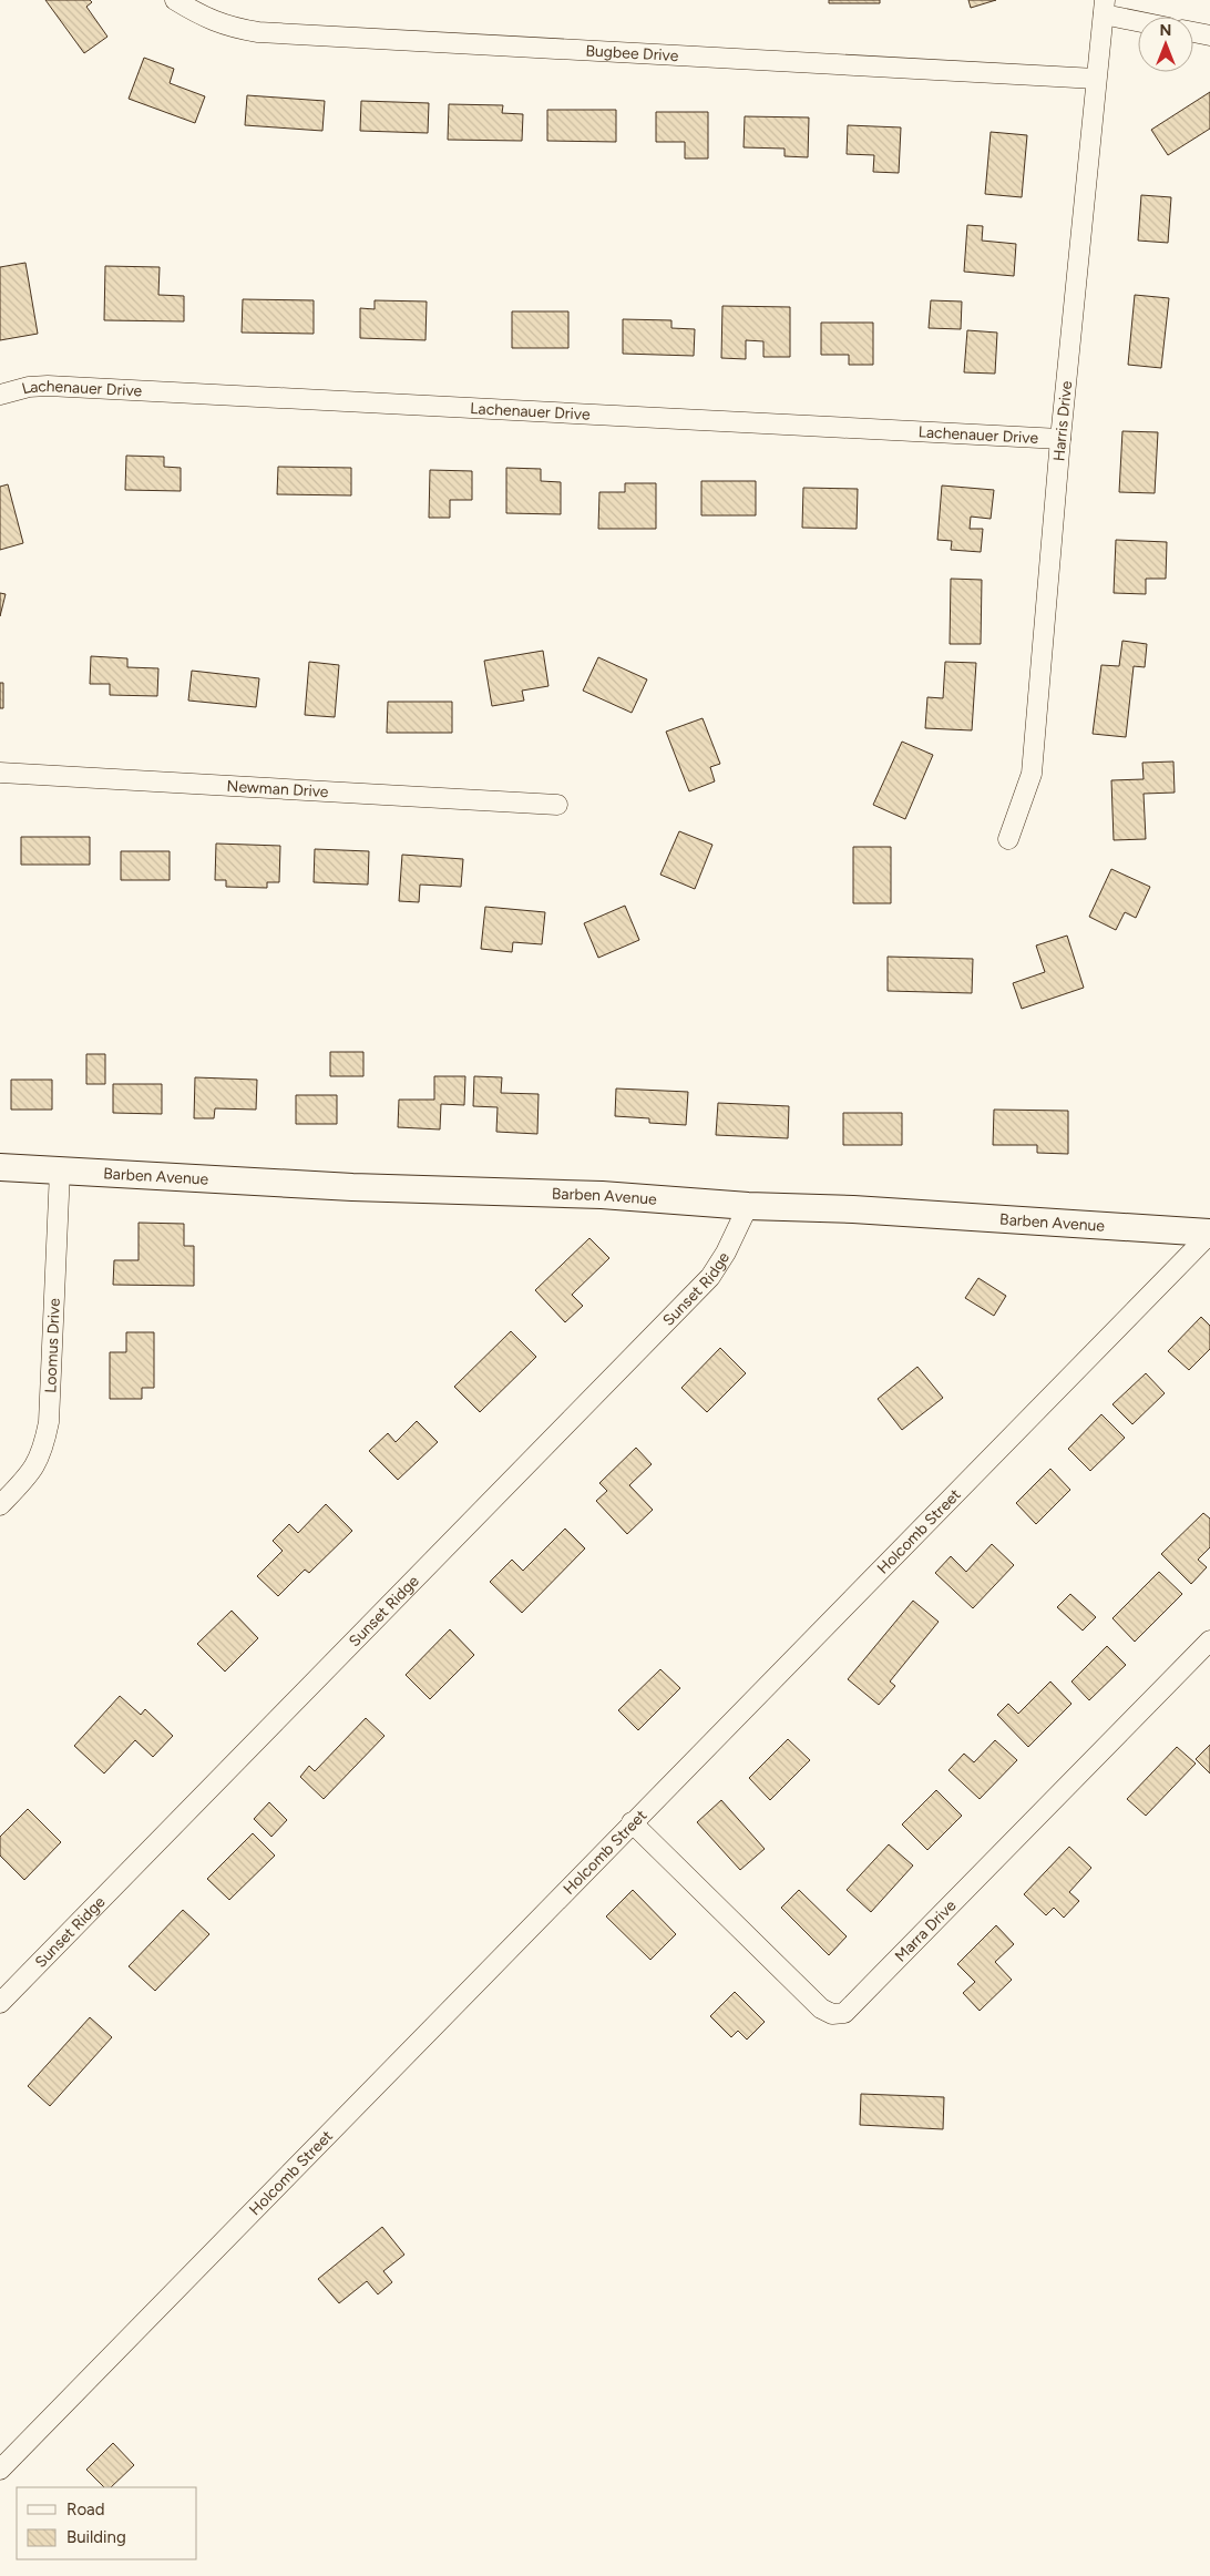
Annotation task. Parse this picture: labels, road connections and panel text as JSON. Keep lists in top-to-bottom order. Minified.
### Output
{"streets":{"street":["Bugbee Drive","Lachenauer Drive","Harris Drive","Newman Drive","Barben Avenue","Sunset Ridge","Loomus Drive","Holcomb Street","Marra Drive"]},"crossings":[["Bugbee Drive","Harris Drive"],["Lachenauer Drive","Harris Drive"],["Barben Avenue","Sunset Ridge"],["Barben Avenue","Loomus Drive"],["Barben Avenue","Holcomb Street"],["Holcomb Street","Marra Drive"]],"legend":["Road","Building"],"north":"top"}
